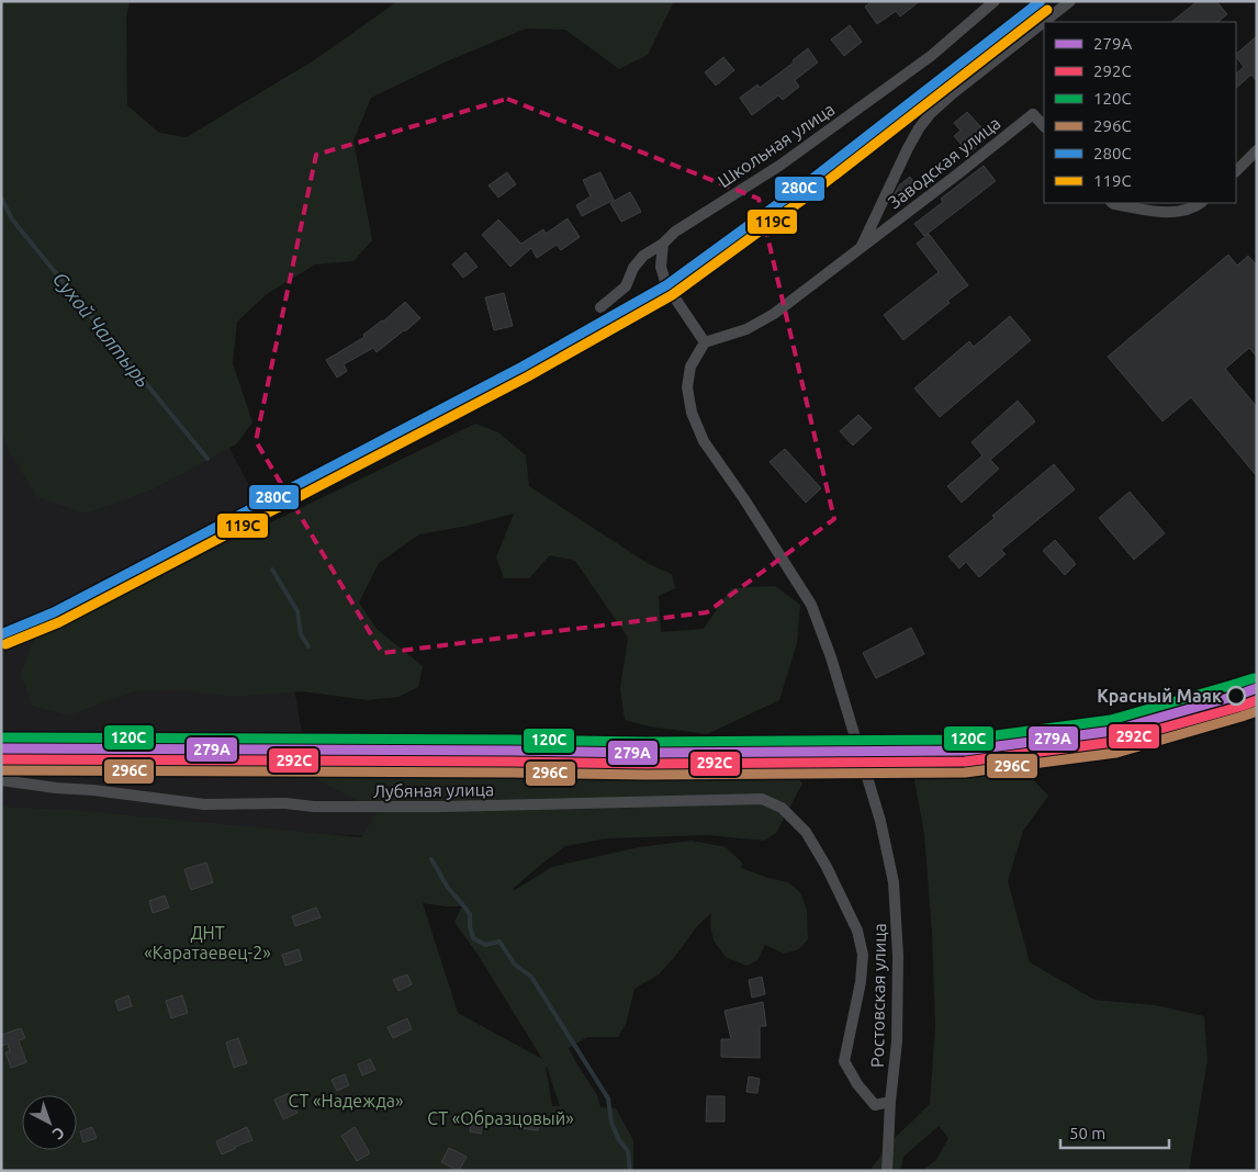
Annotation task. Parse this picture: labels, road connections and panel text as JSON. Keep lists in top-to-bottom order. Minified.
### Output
{"streets":{"street":["Школьная улица","Заводская улица","Лубяная улица","Ростовская улица"]},"crossings":[["Заводская улица","Ростовская улица"],["Лубяная улица","Ростовская улица"]],"water":["Сухой Чалтырь"],"parks":["ДНТ «Каратаевец-2»","СТ «Надежда»","СТ «Образцовый»"],"places":["Красный Маяк"],"lines":["transit line 280С","transit line 119С","transit line 120С","transit line 279А","transit line 292С","transit line 296С"],"legend":["279А","292С","120С","296С","280С","119С"],"scale_bar":"50 m","north":"bottom right"}
